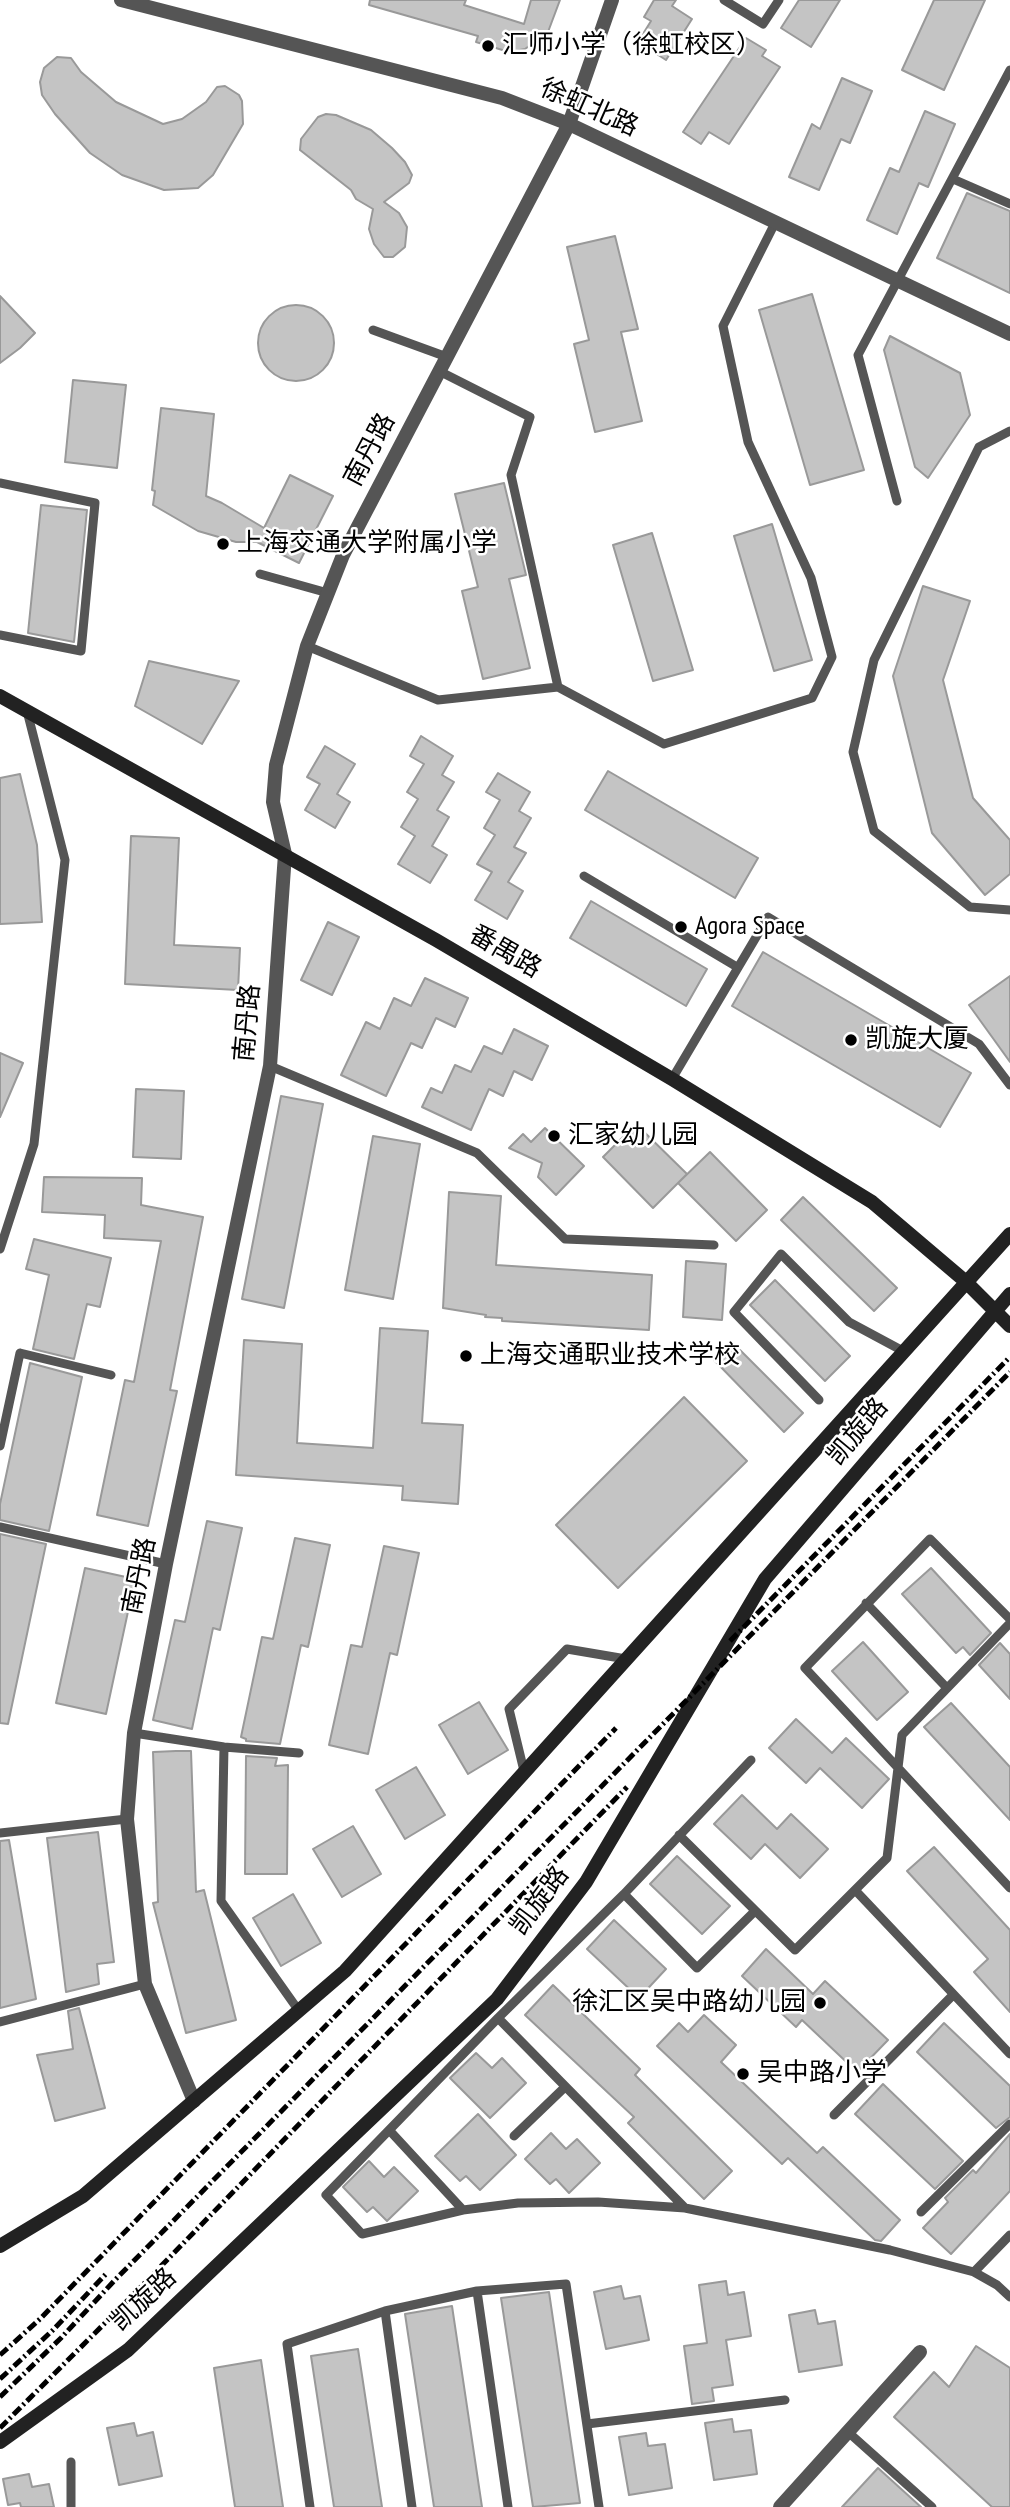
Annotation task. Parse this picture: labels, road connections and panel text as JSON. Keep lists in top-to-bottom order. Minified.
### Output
{"streets":{"street":["徐虹北路","南丹路","番禺路","凯旋路"]},"crossings":[["徐虹北路","南丹路"],["南丹路","番禺路"],["南丹路","凯旋路"],["番禺路","凯旋路"]],"places":["汇师小学（徐虹校区）","上海交通大学附属小学","Agora Space","凯旋大厦","汇家幼儿园","上海交通职业技术学校","徐汇区吴中路幼儿园","吴中路小学"]}
